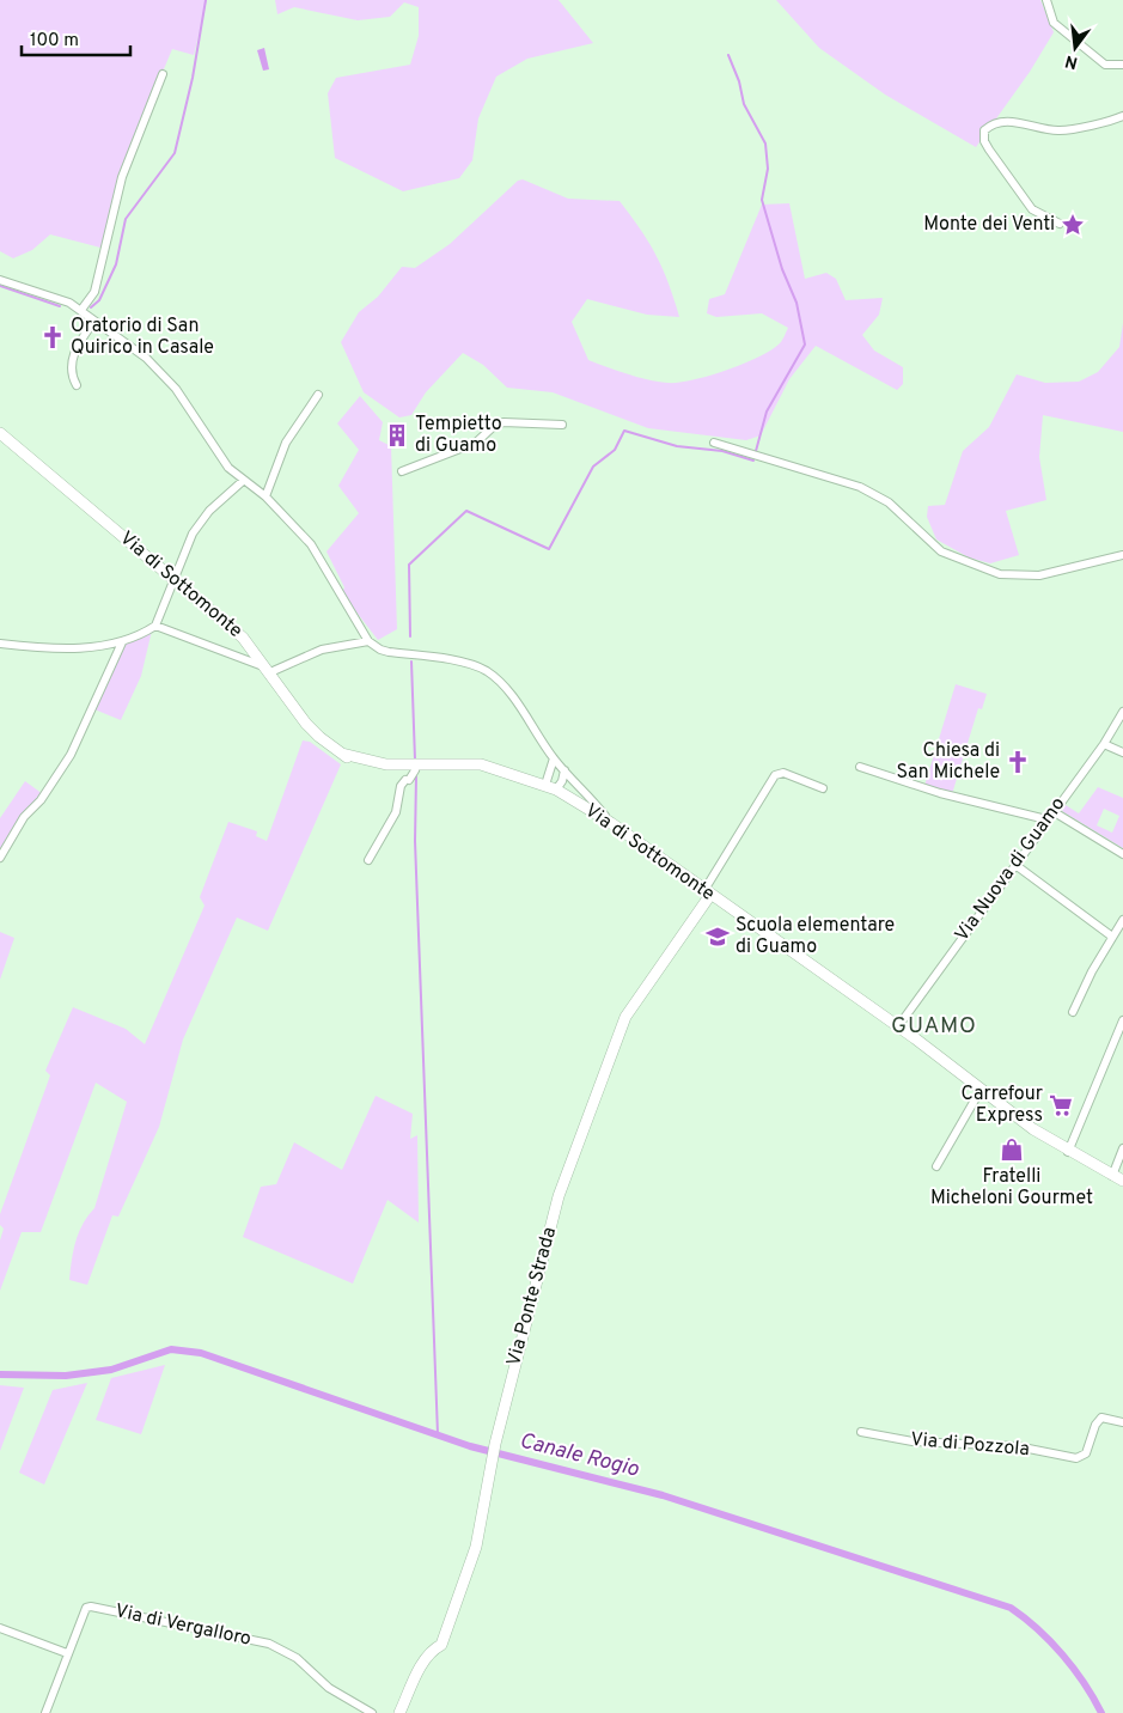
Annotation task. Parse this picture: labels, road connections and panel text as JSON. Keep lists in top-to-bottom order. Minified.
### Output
{"streets":{"main road":["Via di Sottomonte","Via Ponte Strada"],"street":["Via Nuova di Guamo","Via di Pozzola","Via di Vergalloro"]},"crossings":[["Via di Sottomonte","Via Nuova di Guamo"],["Via di Sottomonte","Via Ponte Strada"]],"districts":["GUAMO"],"water":["Canale Rogio"],"places":{"place":["Monte dei Venti"],"church":["Oratorio di San Quirico in Casale","Chiesa di San Michele"],"building":["Tempietto di Guamo"],"school or university":["Scuola elementare di Guamo"],"supermarket":["Carrefour Express"],"shop":["Fratelli Micheloni Gourmet"]},"scale_bar":"100 m","north":"bottom"}
